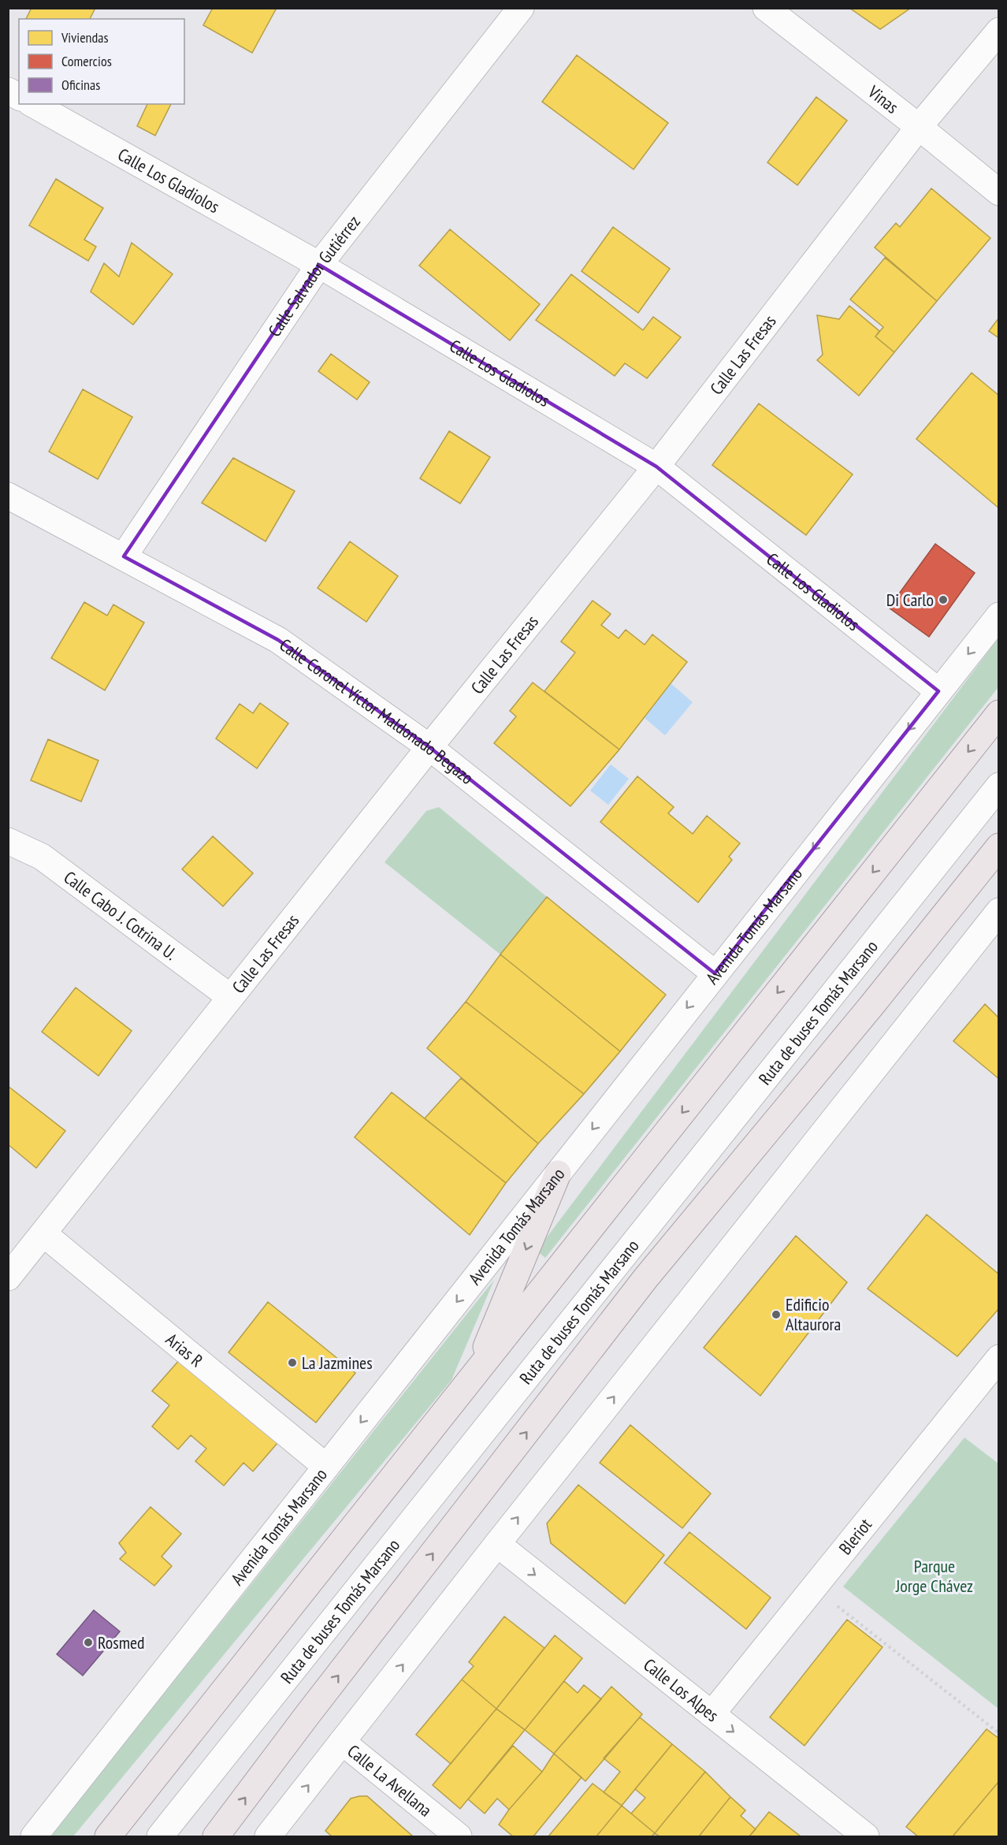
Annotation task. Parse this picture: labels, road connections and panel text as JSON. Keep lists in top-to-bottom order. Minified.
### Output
{"streets":{"street":["Vinas","Calle Los Gladiolos","Calle Salvador Gutiérrez","Calle Las Fresas","Calle Coronel Víctor Maldonado Begazo","Calle Cabo J. Cotrina U.","Avenida Tomás Marsano","Ruta de buses Tomás Marsano","Arias R","Bleriot","Calle Los Alpes","Calle La Avellana"]},"crossings":[["Vinas","Calle Las Fresas"],["Calle Los Gladiolos","Calle Salvador Gutiérrez"],["Calle Los Gladiolos","Calle Las Fresas"],["Calle Los Gladiolos","Avenida Tomás Marsano"],["Calle Salvador Gutiérrez","Calle Coronel Víctor Maldonado Begazo"],["Calle Las Fresas","Calle Coronel Víctor Maldonado Begazo"],["Calle Las Fresas","Calle Cabo J. Cotrina U."],["Calle Las Fresas","Arias R"],["Calle Coronel Víctor Maldonado Begazo","Avenida Tomás Marsano"],["Avenida Tomás Marsano","Arias R"],["Bleriot","Calle Los Alpes"]],"one_way":["Calle Los Alpes"],"parks":["Parque Jorge Chávez"],"places":["Di Carlo","Edificio Altaurora","La Jazmines","Rosmed"],"legend":["Viviendas","Comercios","Oficinas"]}
